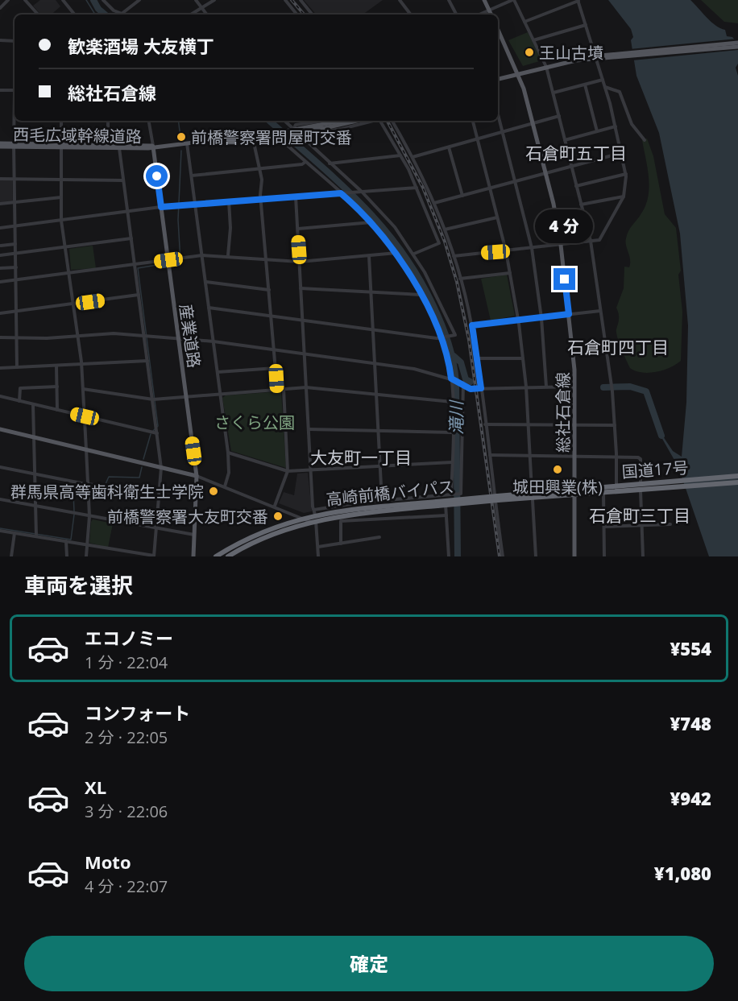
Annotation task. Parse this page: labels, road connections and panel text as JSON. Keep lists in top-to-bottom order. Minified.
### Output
{"streets":{"highway":["国道17号","高崎前橋バイパス"],"main road":["西毛広域幹線道路","産業道路","総社石倉線"]},"crossings":[["西毛広域幹線道路","産業道路"],["総社石倉線","国道17号"],["総社石倉線","高崎前橋バイパス"],["国道17号","高崎前橋バイパス"]],"districts":["石倉町五丁目","石倉町四丁目","大友町一丁目","石倉町三丁目"],"water":["滝川"],"parks":["さくら公園"],"places":["王山古墳","前橋警察署問屋町交番","城田興業(株)","群馬県高等歯科衛生士学院","前橋警察署大友町交番"],"page":{"banner":["歓楽酒場 大友横丁","総社石倉線"],"bubble":"4 分","heading":"車両を選択","list":[{"name":"エコノミー","note":"1 分 · 22:04","value":"¥554"},{"name":"コンフォート","note":"2 分 · 22:05","value":"¥748"},{"name":"XL","note":"3 分 · 22:06","value":"¥942"},{"name":"Moto","note":"4 分 · 22:07","value":"¥1,080"}],"buttons":"確定"}}
